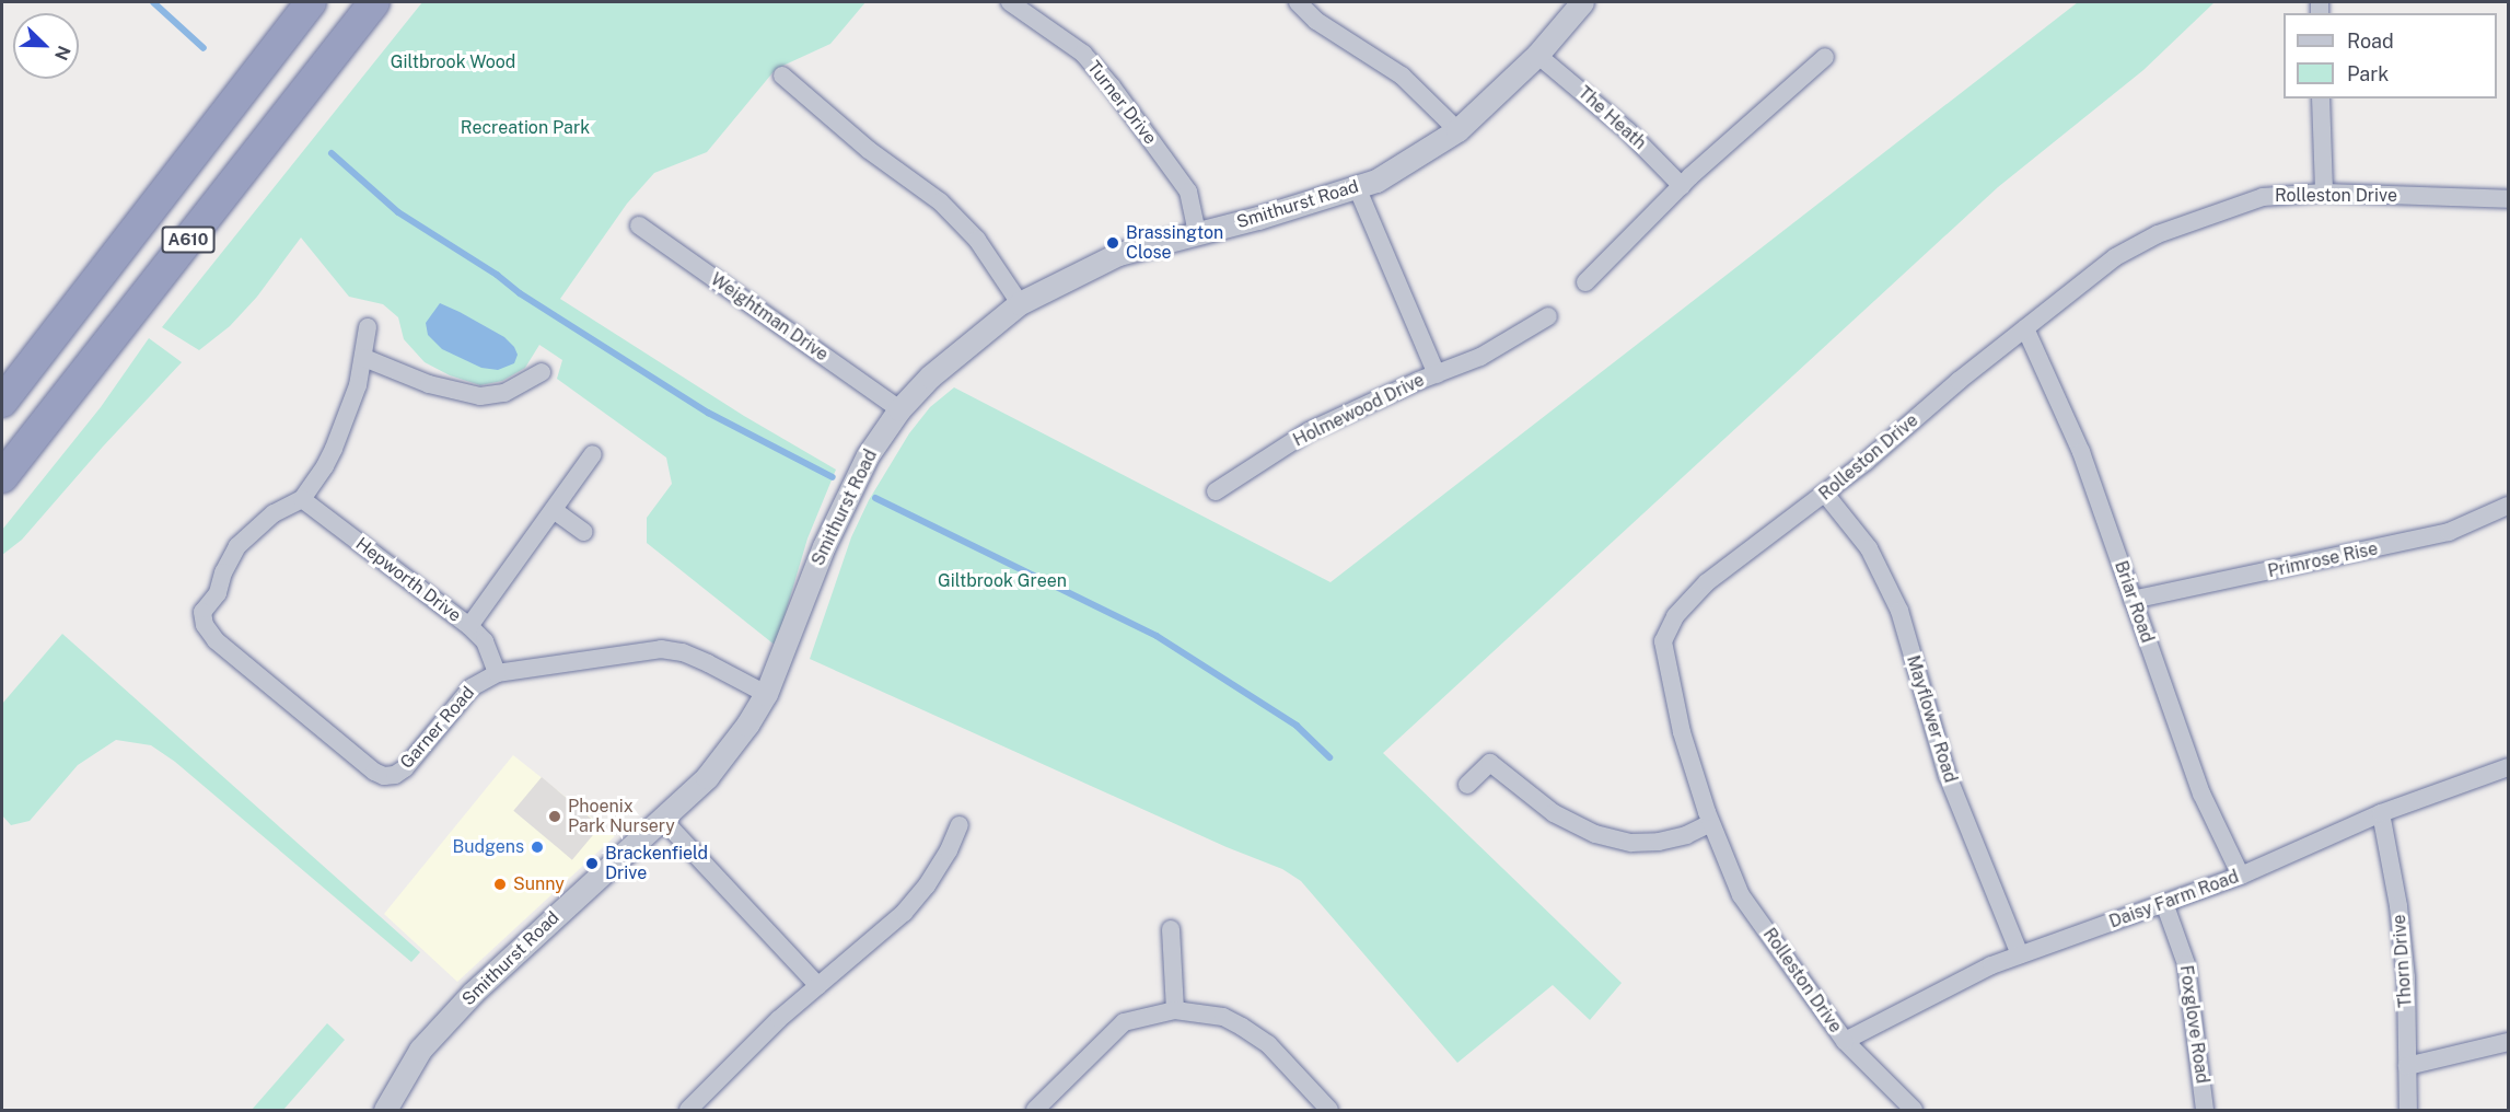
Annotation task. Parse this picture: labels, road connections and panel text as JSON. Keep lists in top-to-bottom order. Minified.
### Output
{"streets":{"highway":["A610"],"street":["Turner Drive","The Heath","Rolleston Drive","Smithurst Road","Weightman Drive","Holmewood Drive","Primrose Rise","Hepworth Drive","Briar Road","Mayflower Road","Garner Road","Daisy Farm Road","Thorn Drive","Foxglove Road"]},"crossings":[["Turner Drive","Smithurst Road"],["The Heath","Smithurst Road"],["Rolleston Drive","Briar Road"],["Rolleston Drive","Mayflower Road"],["Rolleston Drive","Daisy Farm Road"],["Smithurst Road","Weightman Drive"],["Smithurst Road","Holmewood Drive"],["Smithurst Road","Garner Road"],["Primrose Rise","Briar Road"],["Hepworth Drive","Garner Road"],["Briar Road","Daisy Farm Road"],["Mayflower Road","Daisy Farm Road"],["Daisy Farm Road","Thorn Drive"],["Daisy Farm Road","Foxglove Road"]],"parks":["Giltbrook Wood","Recreation Park","Giltbrook Green"],"places":["Brassington Close","Phoenix Park Nursery","Budgens","Brackenfield Drive","Sunny"],"legend":["Road","Park"],"north":"bottom right"}
